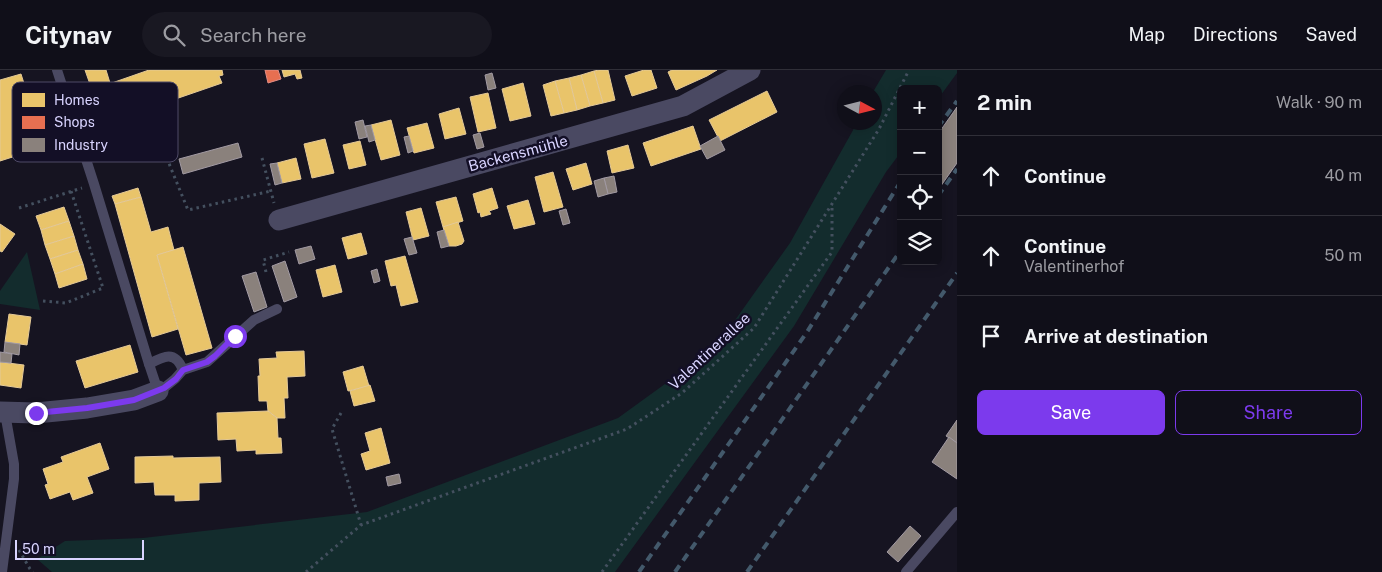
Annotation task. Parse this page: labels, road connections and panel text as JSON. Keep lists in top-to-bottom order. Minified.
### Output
{"streets":{"street":["Backensmühle"],"path":["Valentinerallee"]},"legend":["Homes","Shops","Industry"],"scale_bar":"50 m","north":"right","page":{"header":"Citynav","search":"Search here","nav":["Map","Directions","Saved"],"heading":["2 min","Walk · 90 m"],"map_buttons":["+","−"],"list":[["Continue","40 m"],["Continue","Valentinerhof","50 m"],"Arrive at destination"],"buttons":["Save","Share"],"scale":"50 m"}}
